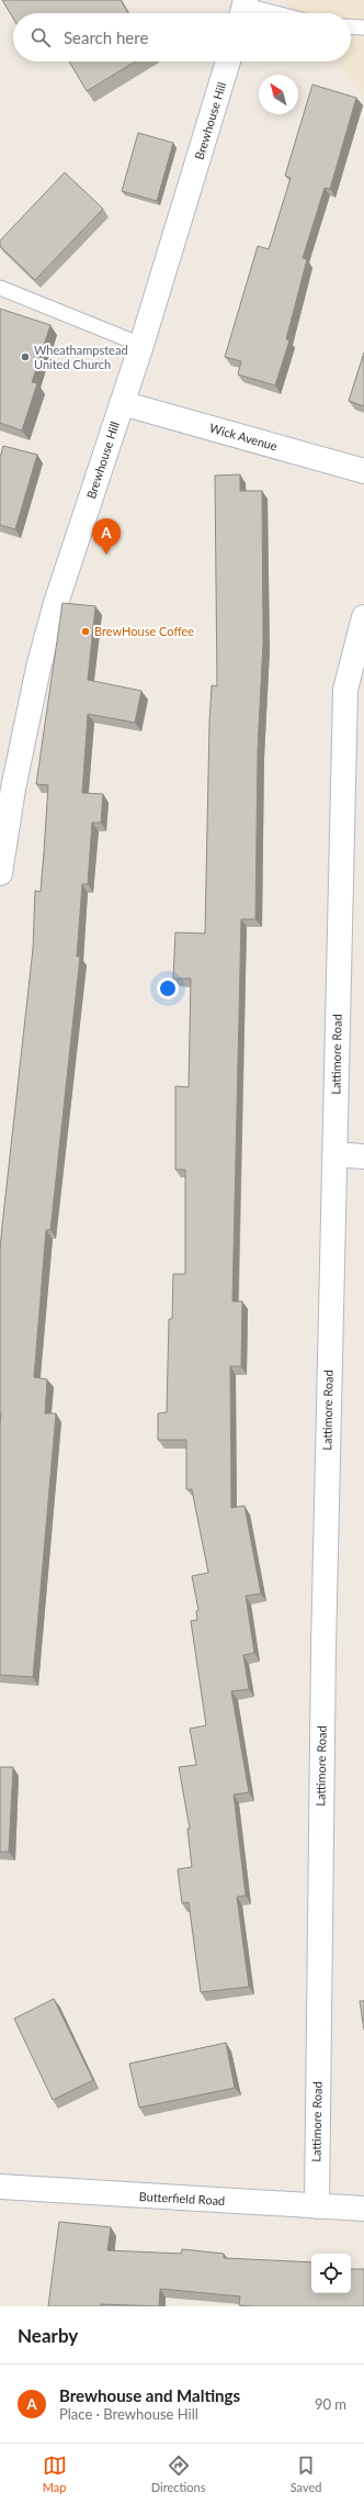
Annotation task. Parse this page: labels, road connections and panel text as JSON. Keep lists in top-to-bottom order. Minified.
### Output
{"streets":{"street":["Brewhouse Hill","Wick Avenue","Lattimore Road","Butterfield Road"]},"crossings":[["Brewhouse Hill","Wick Avenue"],["Lattimore Road","Butterfield Road"]],"places":["Wheathampstead United Church","BrewHouse Coffee"],"north":"top left","page":{"search":"Search here","pins":"A","heading":"Nearby","list":[{"mark":"A","name":"Brewhouse and Maltings","note":"Place · Brewhouse Hill","value":"90 m"}],"nav":["Map","Directions","Saved"]}}
